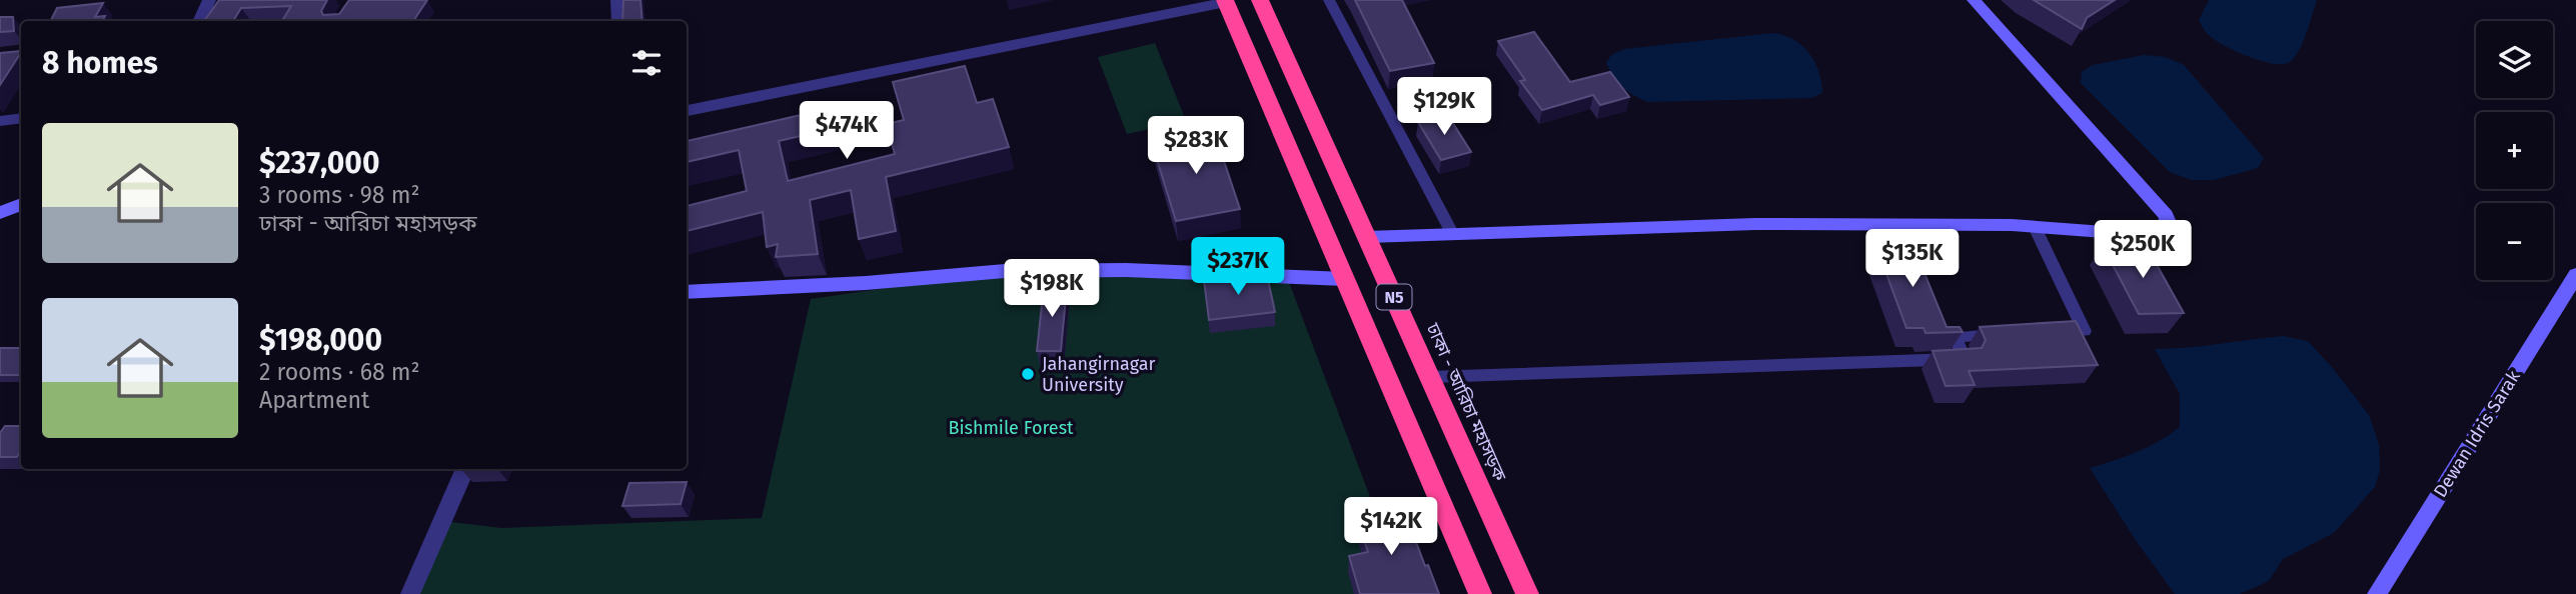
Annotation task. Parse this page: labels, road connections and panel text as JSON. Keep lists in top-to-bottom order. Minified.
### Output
{"streets":{"highway":["N5","ঢাকা - আরিচা মহাসড়ক"],"street":["Dewan Idris Sarak"]},"parks":["Bishmile Forest"],"places":["Jahangirnagar University"],"page":{"map_buttons":["+","−"],"heading":"8 homes","price":["$129K","$474K","$283K","$250K","$135K","$237K","$198K","$142K"],"list":[{"name":"$237,000","note":"3 rooms · 98 m² · ঢাকা - আরিচা মহাসড়ক"},{"name":"$198,000","note":"2 rooms · 68 m² · Apartment"}]}}
